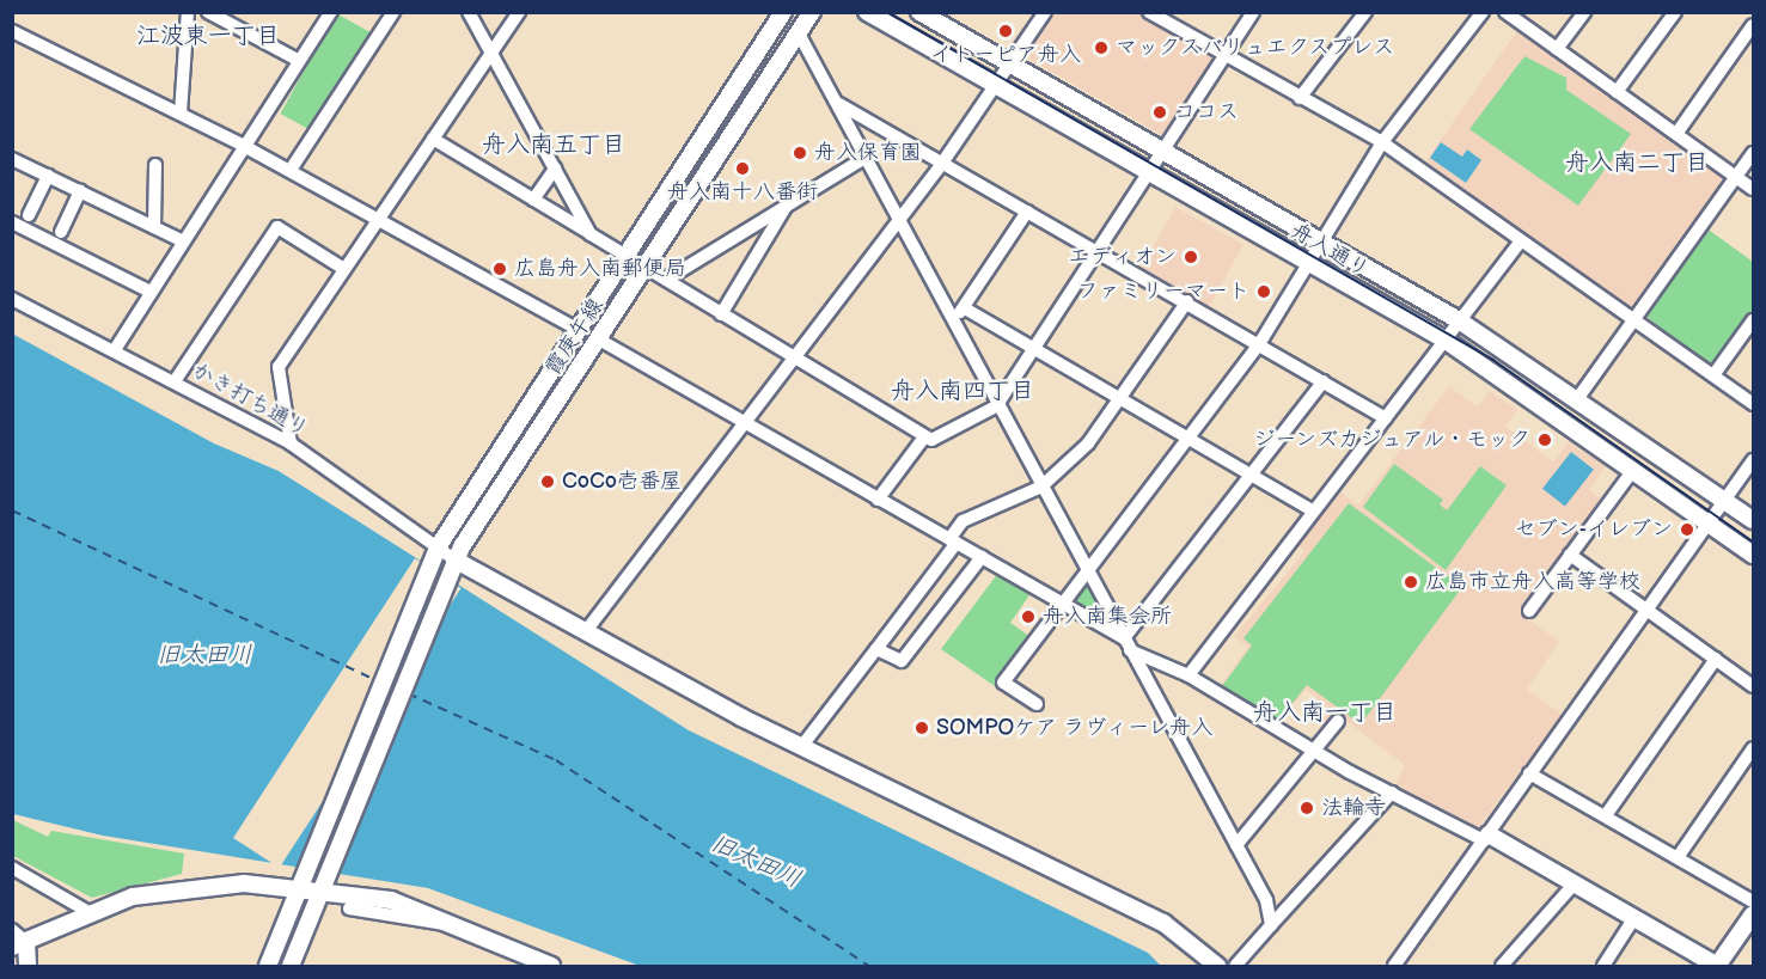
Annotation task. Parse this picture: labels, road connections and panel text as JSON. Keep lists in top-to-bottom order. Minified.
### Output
{"streets":{"street":["舟入通り","霞庚午線","かき打ち通り"]},"crossings":[["霞庚午線","かき打ち通り"]],"districts":["江波東一丁目","舟入南五丁目","舟入南二丁目","舟入南四丁目","舟入南一丁目"],"water":["旧太田川"],"places":["イトーピア舟入","マックスバリュエクスプレス","ココス","舟入保育園","舟入南十八番街","エディオン","広島舟入南郵便局","ファミリーマート","ジーンズカジュアル・モック","CoCo壱番屋","セブン-イレブン","広島市立舟入高等学校","舟入南集会所","SOMPOケア ラヴィーレ舟入","法輪寺"]}
